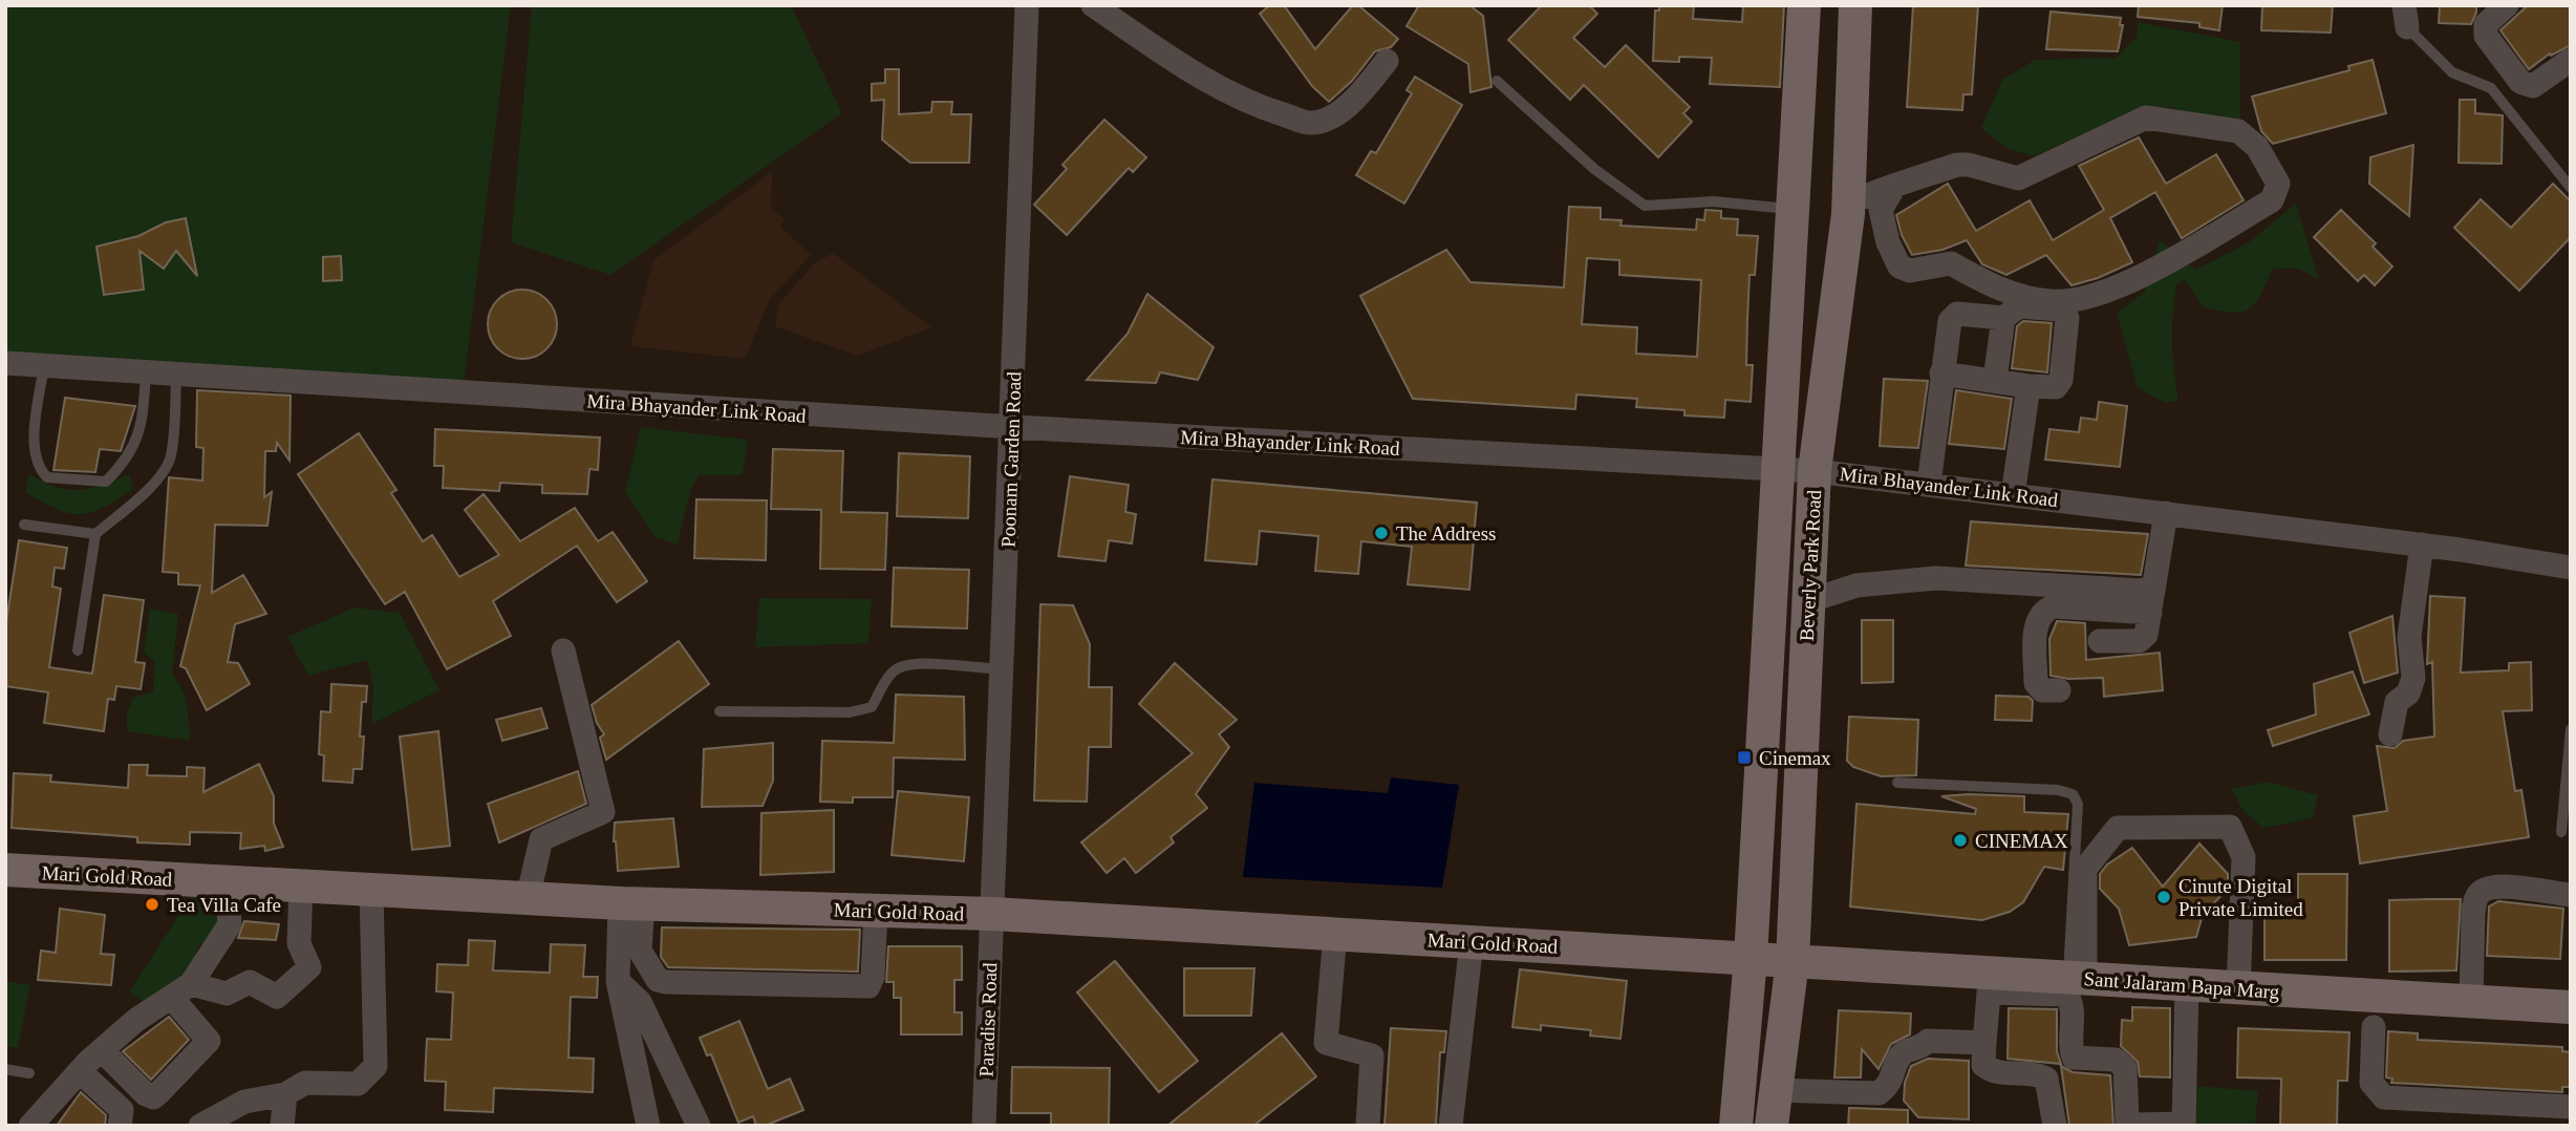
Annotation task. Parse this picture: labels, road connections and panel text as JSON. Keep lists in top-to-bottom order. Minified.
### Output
{"streets":{"street":["Mira Bhayander Link Road","Poonam Garden Road","Beverly Park Road","Mari Gold Road","Sant Jalaram Bapa Marg","Paradise Road"]},"crossings":[["Mira Bhayander Link Road","Poonam Garden Road"],["Mira Bhayander Link Road","Beverly Park Road"],["Poonam Garden Road","Mari Gold Road"],["Poonam Garden Road","Paradise Road"],["Beverly Park Road","Mari Gold Road"],["Beverly Park Road","Sant Jalaram Bapa Marg"],["Mari Gold Road","Sant Jalaram Bapa Marg"],["Mari Gold Road","Paradise Road"]],"places":{"other":["The Address","CINEMAX","Cinute Digital Private Limited","Tea Villa Cafe"],"transit":["Cinemax"]}}
